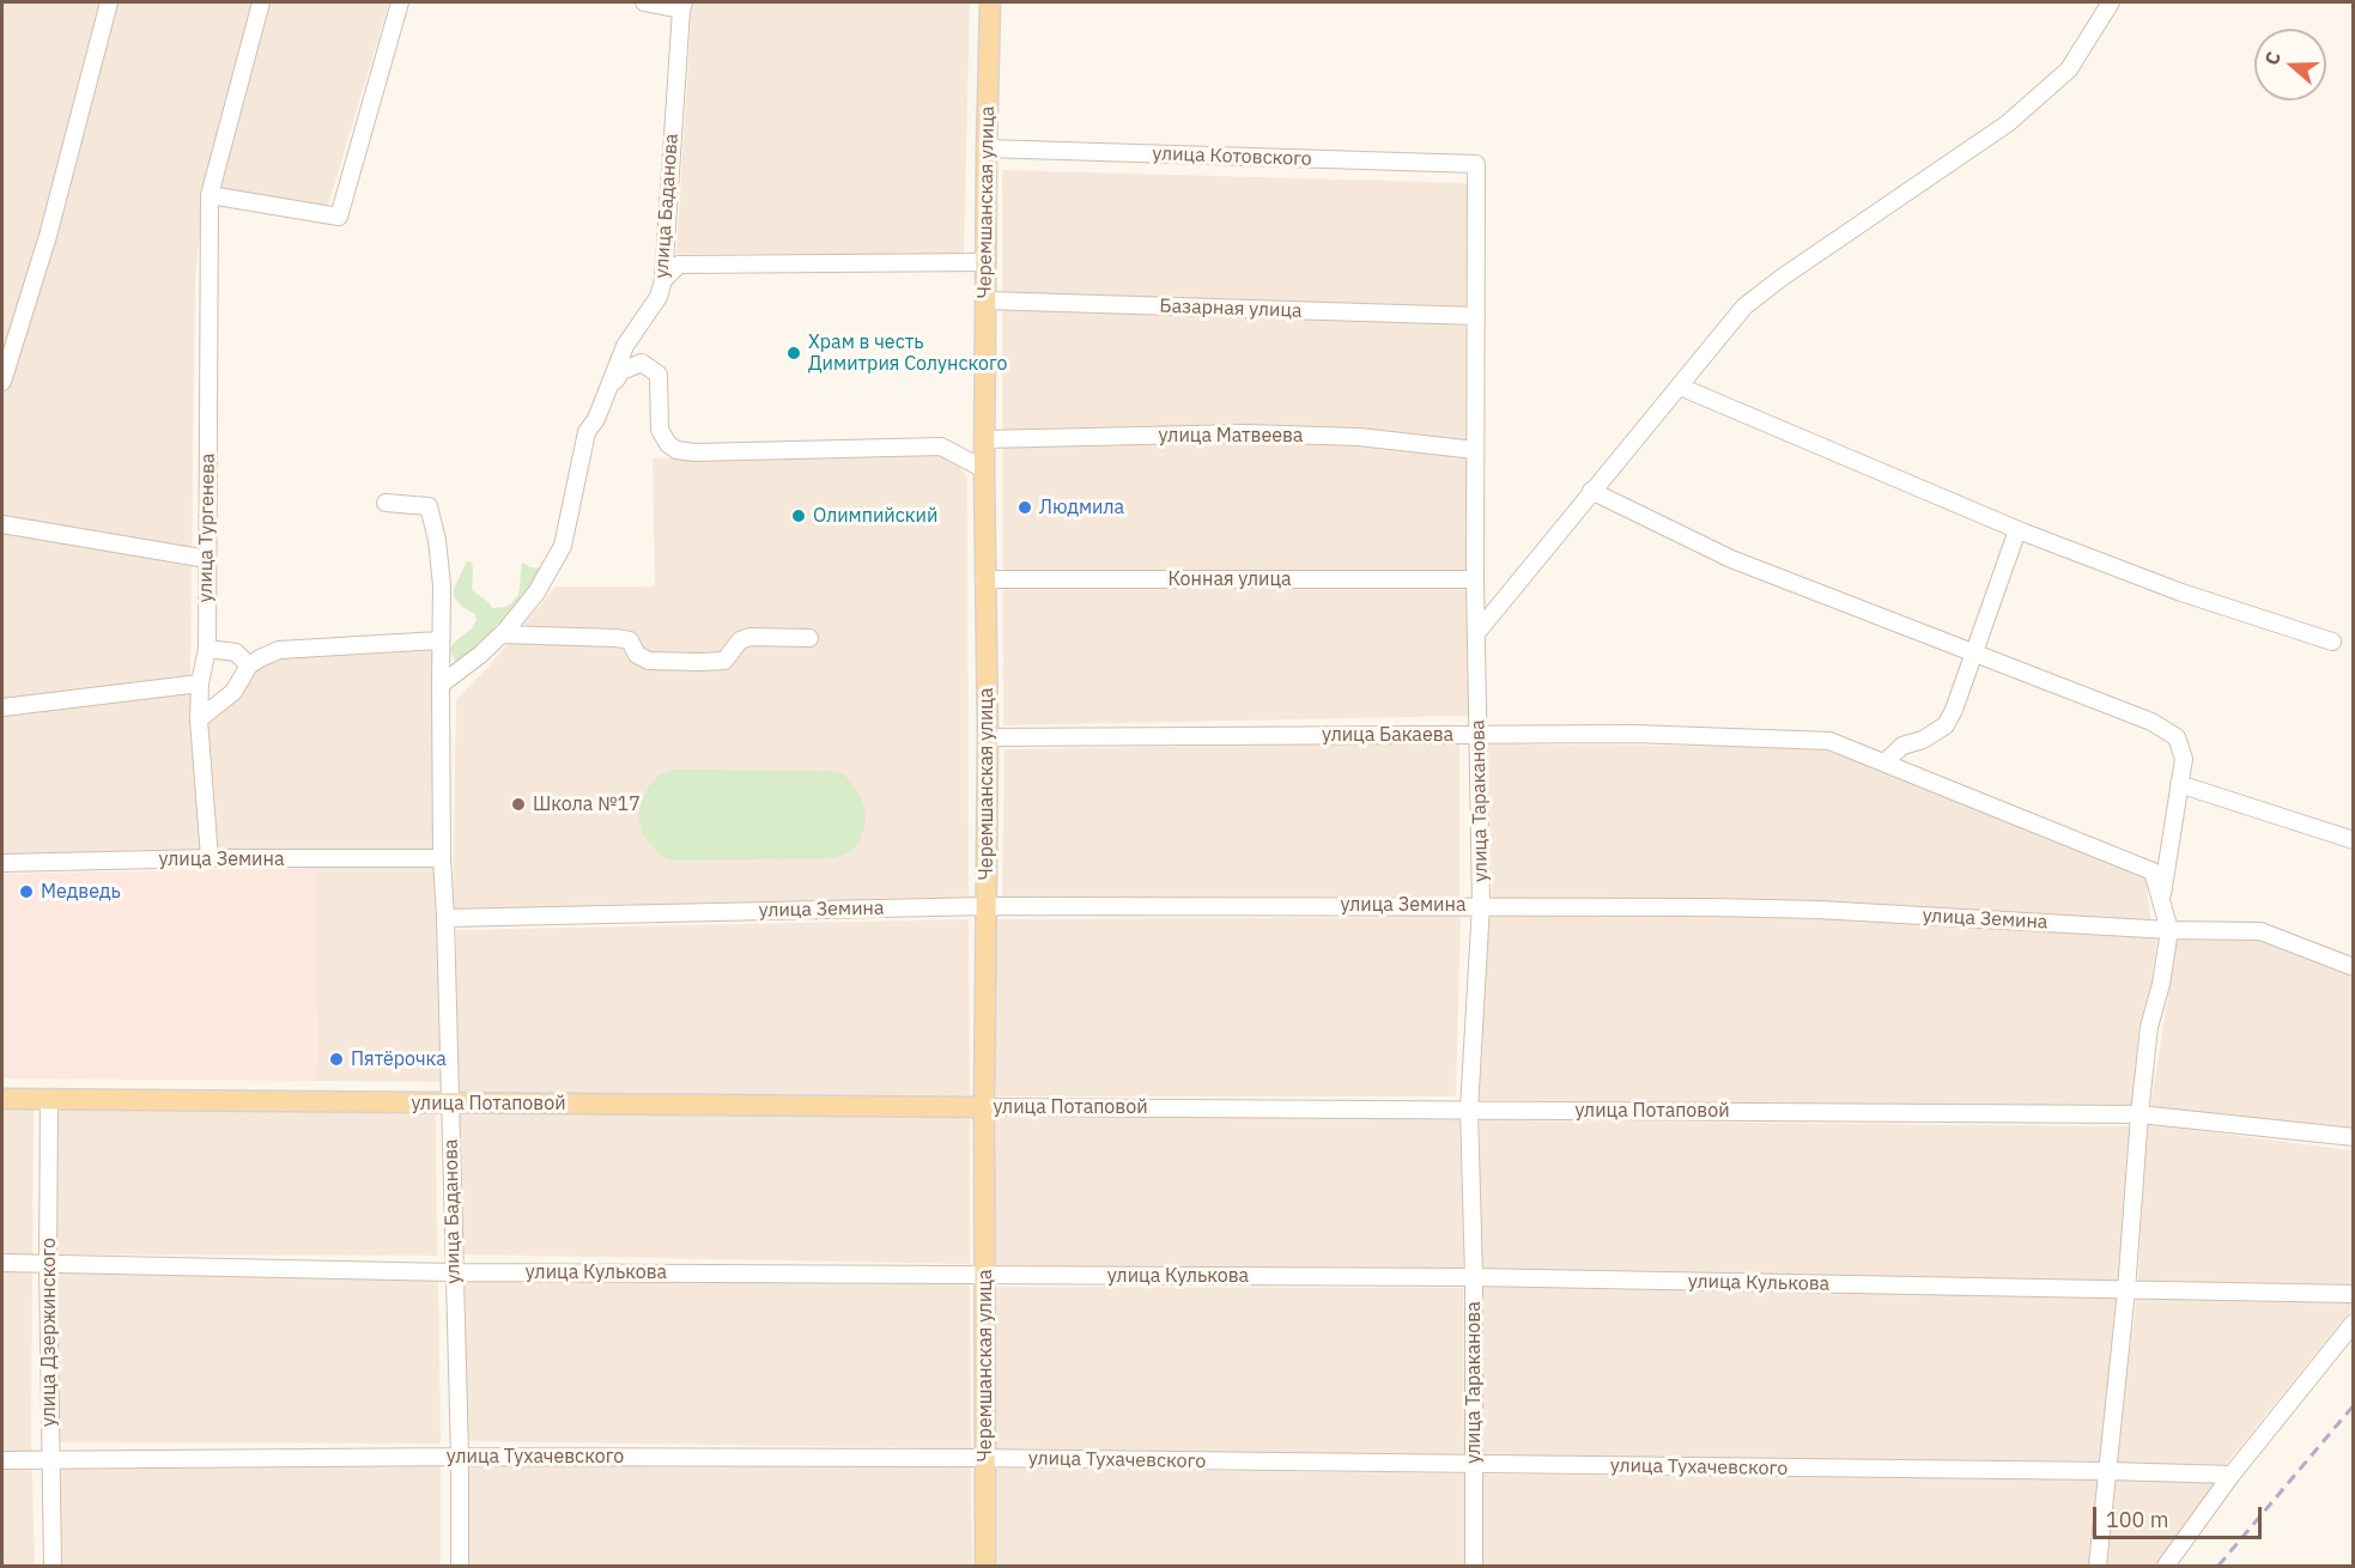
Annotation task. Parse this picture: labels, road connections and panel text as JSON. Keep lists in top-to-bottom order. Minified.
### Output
{"streets":{"main road":["Черемшанская улица","улица Потаповой"],"street":["улица Котовского","улица Баданова","Базарная улица","улица Матвеева","улица Тургенева","Конная улица","улица Бакаева","улица Тараканова","улица Земина","улица Кулькова","улица Дзержинского","улица Тухачевского"]},"crossings":[["улица Котовского","Черемшанская улица"],["улица Котовского","улица Тараканова"],["Черемшанская улица","Базарная улица"],["Черемшанская улица","улица Матвеева"],["Черемшанская улица","Конная улица"],["Черемшанская улица","улица Бакаева"],["Черемшанская улица","улица Земина"],["Черемшанская улица","улица Потаповой"],["Черемшанская улица","улица Кулькова"],["Черемшанская улица","улица Тухачевского"],["улица Баданова","улица Земина"],["улица Баданова","улица Потаповой"],["улица Баданова","улица Кулькова"],["улица Баданова","улица Тухачевского"],["Базарная улица","улица Тараканова"],["улица Матвеева","улица Тараканова"],["улица Тургенева","улица Земина"],["Конная улица","улица Тараканова"],["улица Бакаева","улица Тараканова"],["улица Тараканова","улица Земина"],["улица Тараканова","улица Потаповой"],["улица Тараканова","улица Кулькова"],["улица Тараканова","улица Тухачевского"],["улица Потаповой","улица Дзержинского"],["улица Кулькова","улица Дзержинского"],["улица Дзержинского","улица Тухачевского"]],"places":["Храм в честь Димитрия Солунского","Людмила","Олимпийский","Школа №17","Медведь","Пятёрочка"],"scale_bar":"100 m","north":"left"}
